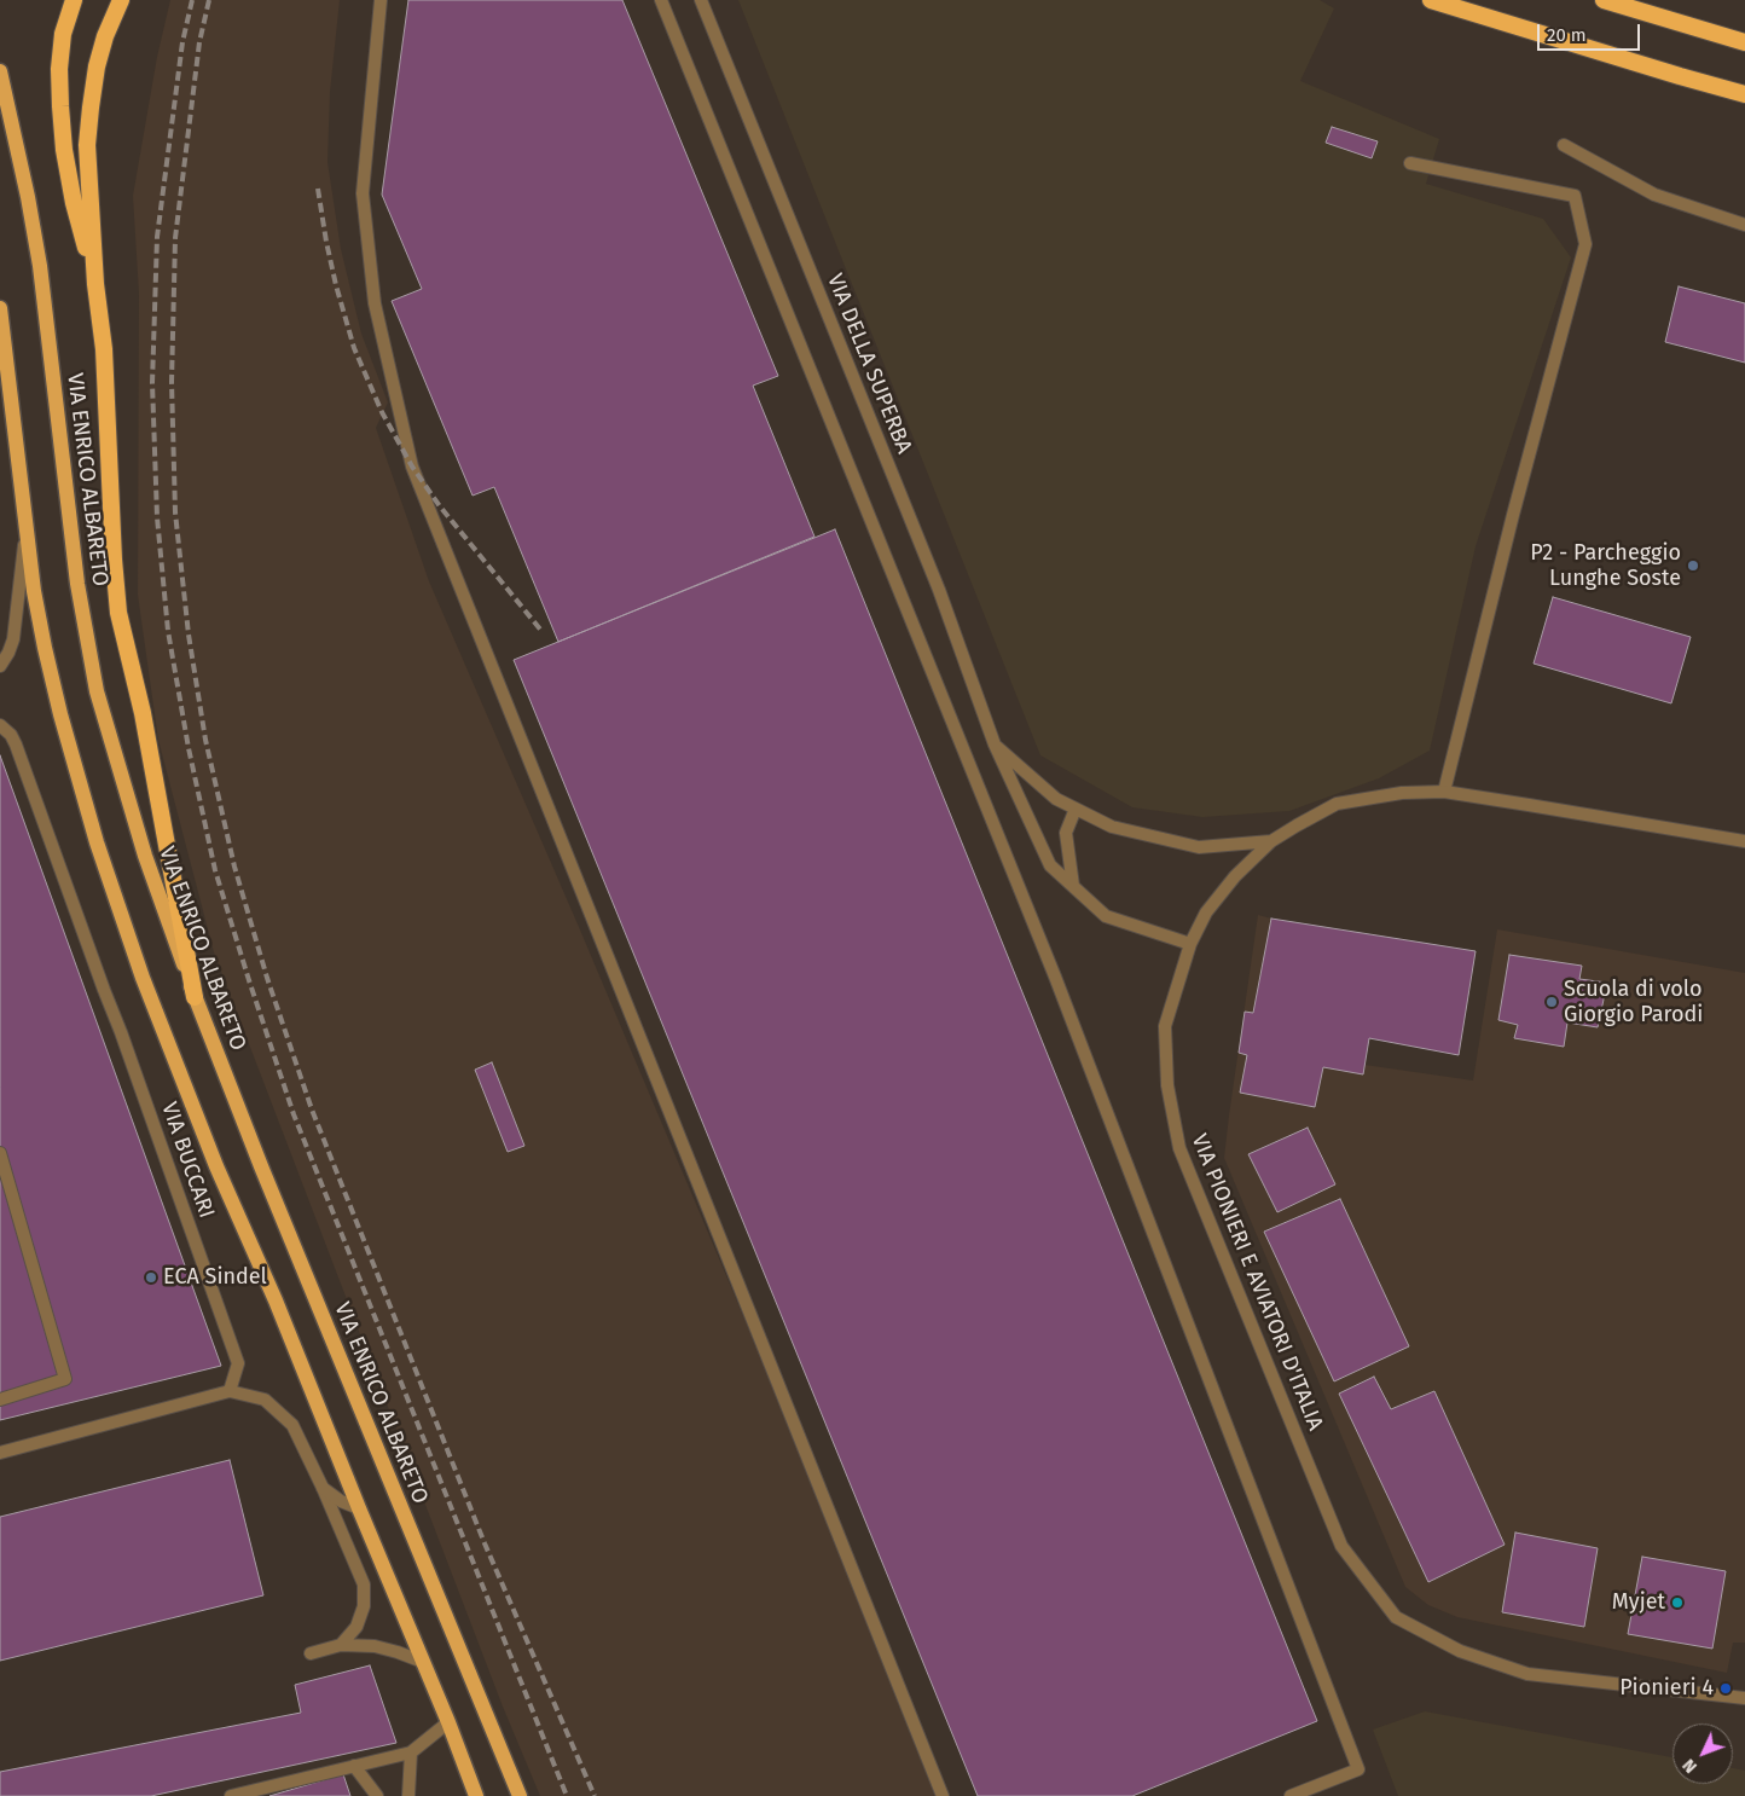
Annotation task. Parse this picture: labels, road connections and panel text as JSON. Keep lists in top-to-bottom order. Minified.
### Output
{"streets":{"main road":["VIA ENRICO ALBARETO"],"street":["VIA DELLA SUPERBA","VIA BUCCARI","VIA PIONIERI E AVIATORI D'ITALIA"]},"crossings":[["VIA DELLA SUPERBA","VIA PIONIERI E AVIATORI D'ITALIA"]],"places":["P2 - Parcheggio Lunghe Soste","Scuola di volo Giorgio Parodi","ECA Sindel","Myjet","Pionieri 4"],"scale_bar":"20 m","north":"bottom left"}
